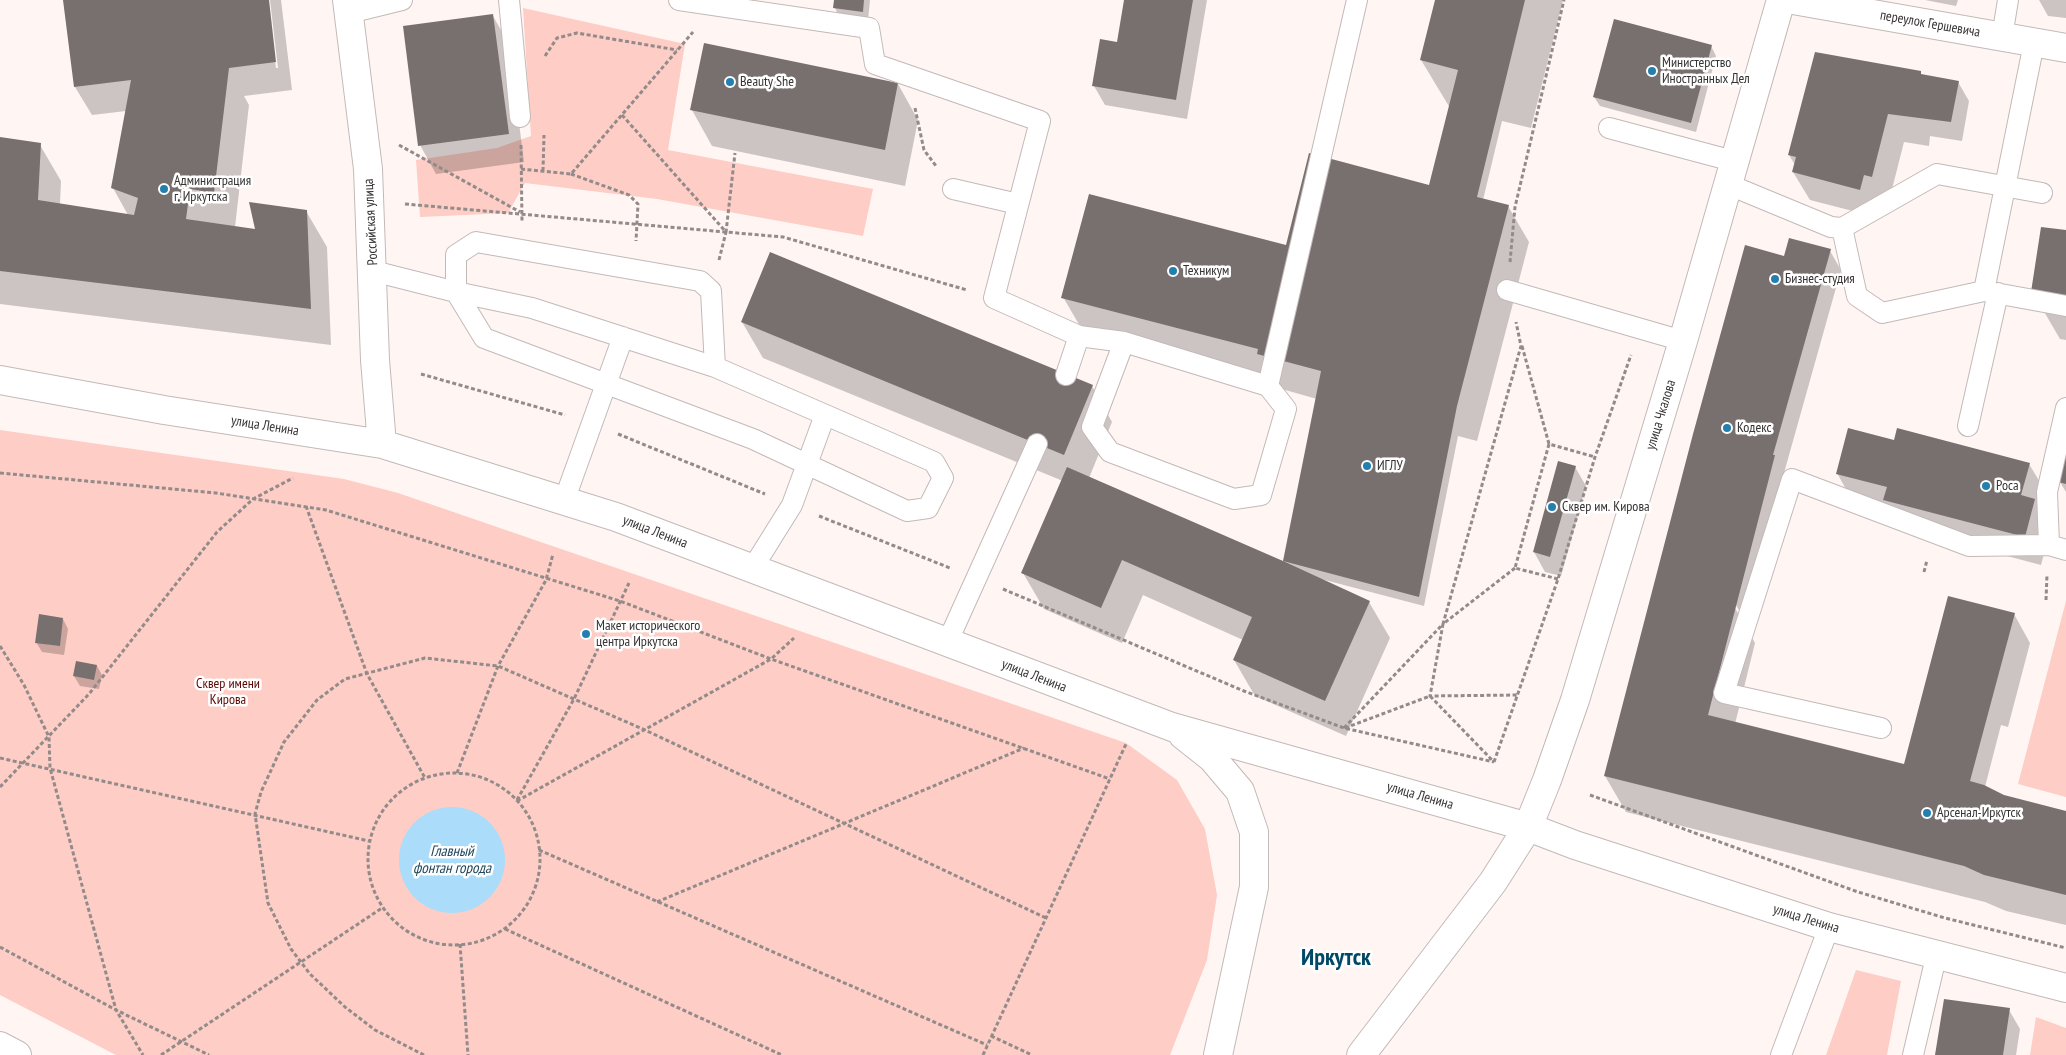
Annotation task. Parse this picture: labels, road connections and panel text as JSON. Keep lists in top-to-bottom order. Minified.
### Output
{"streets":{"main road":["переулок Гершевича","Российская улица","улица Чкалова","улица Ленина"]},"crossings":[["Российская улица","улица Ленина"],["улица Чкалова","улица Ленина"]],"districts":["Иркутск"],"water":["Главный фонтан города"],"parks":["Сквер имени Кирова"],"places":["Министерство Иностранных Дел","Beauty She","Администрация г. Иркутска","Техникум","Бизнес-студия","Кодекс","ИГЛУ","Роса","Сквер им. Кирова","Макет исторического центра Иркутска","Арсенал-Иркутск"]}
